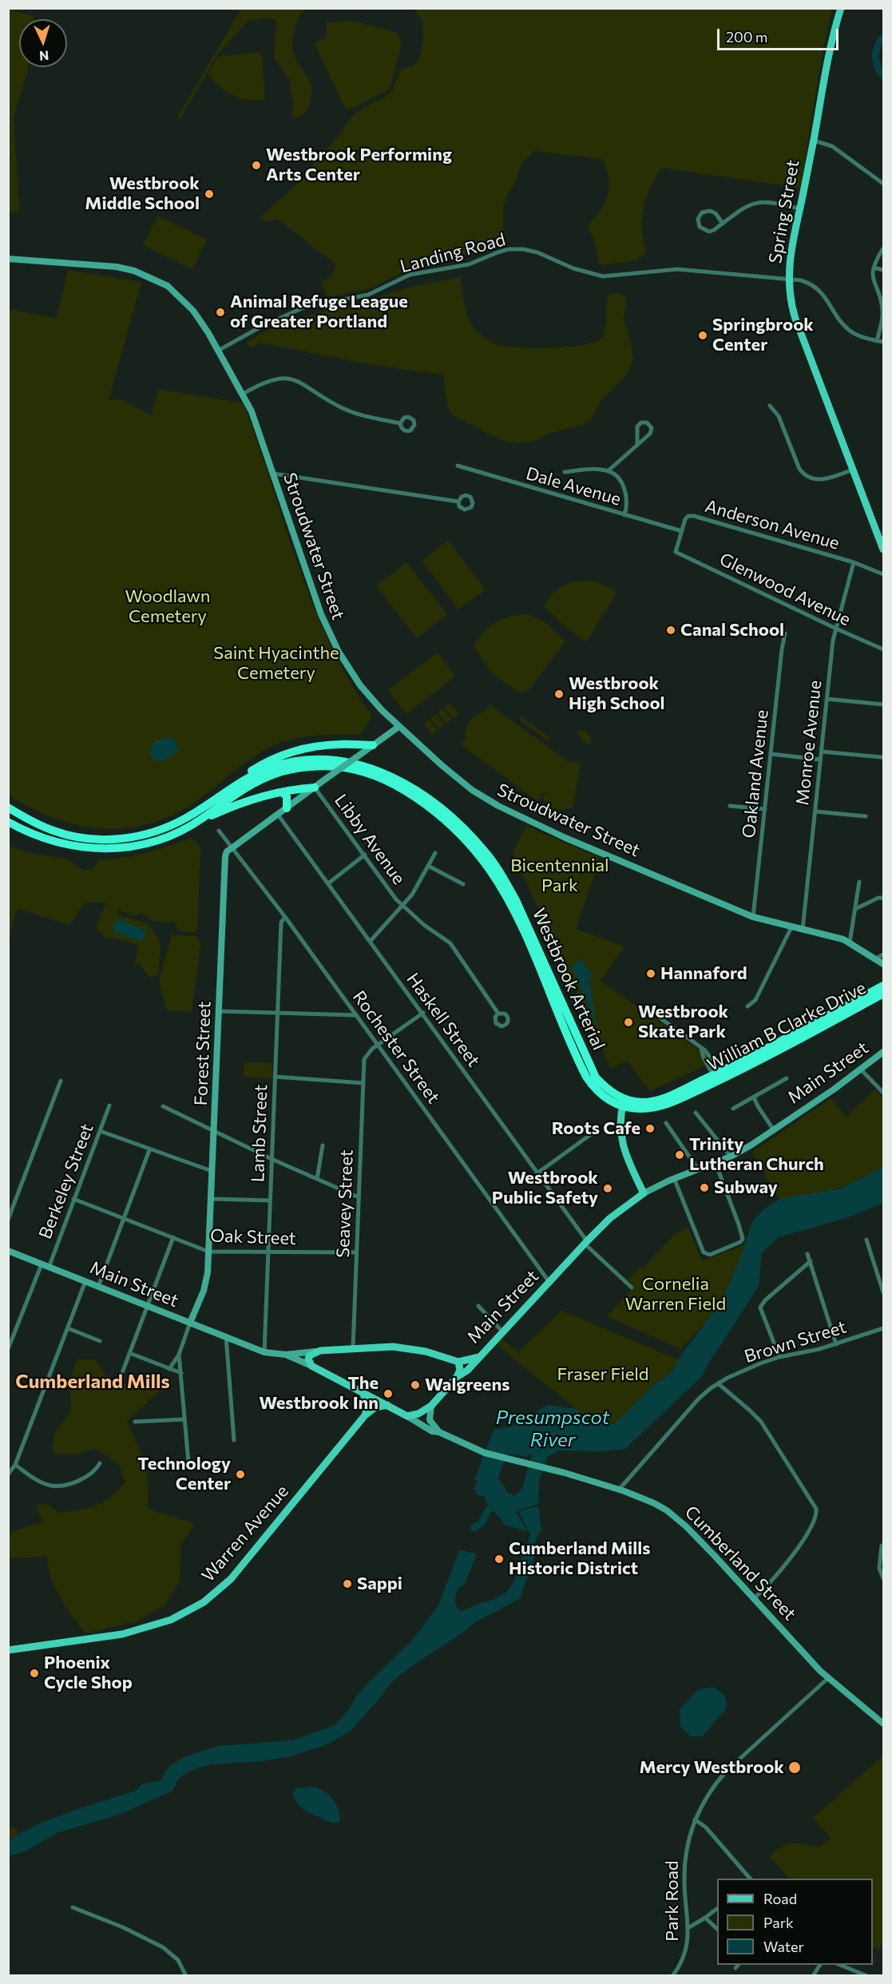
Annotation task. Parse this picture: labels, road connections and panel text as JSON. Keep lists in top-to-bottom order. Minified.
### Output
{"streets":{"highway":["Westbrook Arterial","William B Clarke Drive"],"main road":["Spring Street","Stroudwater Street","Forest Street","Main Street","Warren Avenue","Cumberland Street"],"street":["Landing Road","Dale Avenue","Anderson Avenue","Glenwood Avenue","Monroe Avenue","Oakland Avenue","Libby Avenue","Haskell Street","Rochester Street","Lamb Street","Berkeley Street","Seavey Street","Oak Street","Brown Street","Park Road"]},"crossings":[["Spring Street","Landing Road"],["Landing Road","Stroudwater Street"],["Dale Avenue","Anderson Avenue"],["Anderson Avenue","Glenwood Avenue"],["Anderson Avenue","Monroe Avenue"],["Stroudwater Street","Monroe Avenue"],["Stroudwater Street","Oakland Avenue"],["Glenwood Avenue","Monroe Avenue"],["Westbrook Arterial","William B Clarke Drive"],["Haskell Street","Main Street"],["Rochester Street","Forest Street"],["Rochester Street","Main Street"],["Rochester Street","Lamb Street"],["Rochester Street","Seavey Street"],["Forest Street","Main Street"],["Forest Street","Oak Street"],["Main Street","Lamb Street"],["Main Street","Berkeley Street"],["Main Street","Seavey Street"],["Main Street","Cumberland Street"],["Lamb Street","Oak Street"],["Berkeley Street","Oak Street"],["Seavey Street","Oak Street"],["Brown Street","Cumberland Street"],["Warren Avenue","Cumberland Street"],["Cumberland Street","Park Road"]],"districts":["Cumberland Mills"],"water":["Presumpscot River"],"parks":["Woodlawn Cemetery","Saint Hyacinthe Cemetery","Bicentennial Park","Cornelia Warren Field","Fraser Field"],"places":["Westbrook Performing Arts Center","Westbrook Middle School","Animal Refuge League of Greater Portland","Springbrook Center","Canal School","Westbrook High School","Hannaford","Westbrook Skate Park","Roots Cafe","Trinity Lutheran Church","Subway","Westbrook Public Safety","Walgreens","The Westbrook Inn","Technology Center","Cumberland Mills Historic District","Sappi","Phoenix Cycle Shop","Mercy Westbrook"],"legend":["Road","Park","Water"],"scale_bar":"200 m","north":"bottom"}
